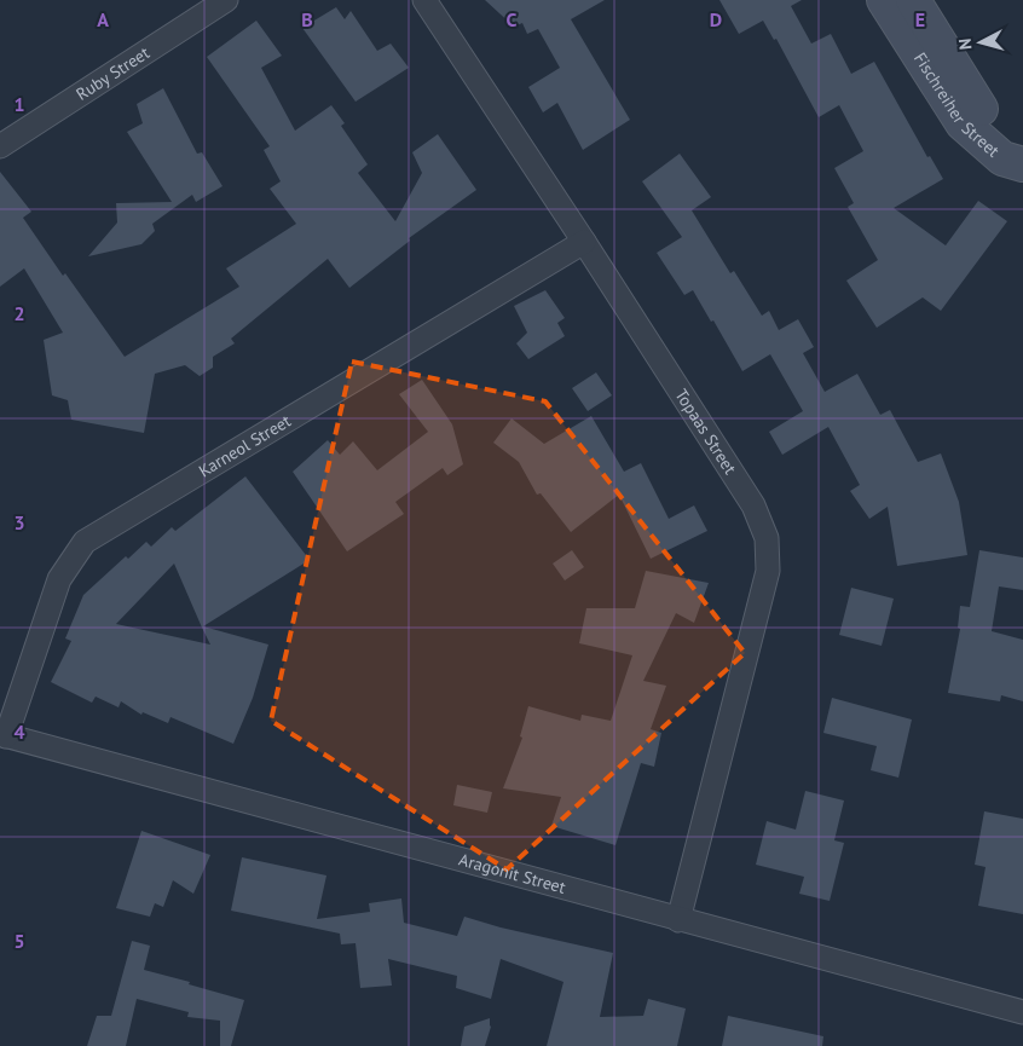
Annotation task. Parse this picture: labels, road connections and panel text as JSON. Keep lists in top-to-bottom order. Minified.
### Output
{"streets":{"street":["Ruby Street","Fischreiher Street","Topaas Street","Karneol Street","Aragonit Street"]},"crossings":[["Topaas Street","Karneol Street"],["Topaas Street","Aragonit Street"],["Karneol Street","Aragonit Street"]],"north":"left","grid":{"columns":["A","B","C","D","E"],"rows":["1","2","3","4","5"]}}
